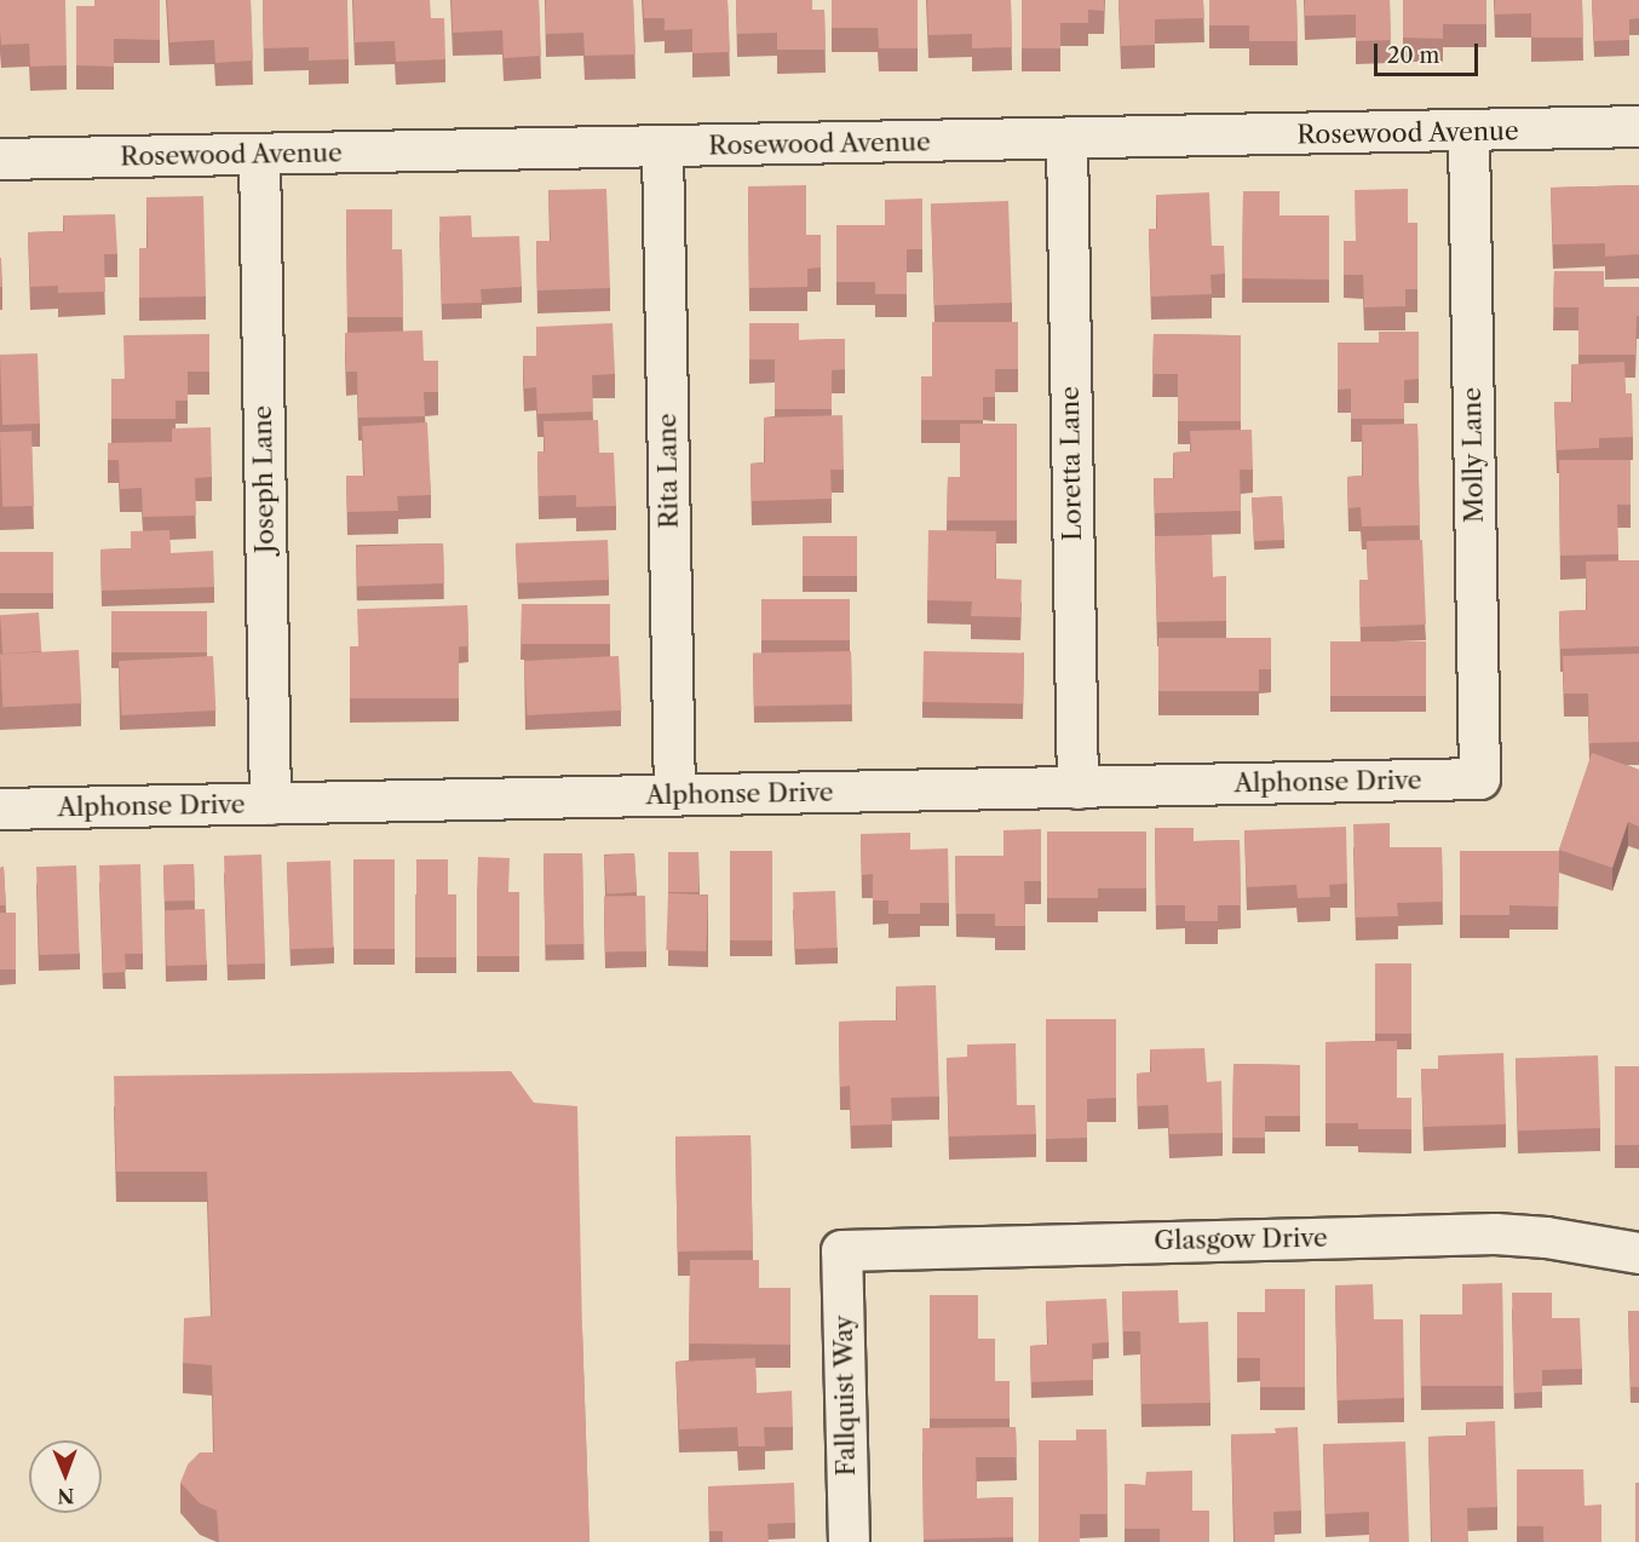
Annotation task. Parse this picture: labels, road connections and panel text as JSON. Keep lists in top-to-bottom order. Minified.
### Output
{"streets":{"street":["Rosewood Avenue","Molly Lane","Loretta Lane","Rita Lane","Joseph Lane","Alphonse Drive","Glasgow Drive","Fallquist Way"]},"crossings":[["Rosewood Avenue","Molly Lane"],["Rosewood Avenue","Loretta Lane"],["Rosewood Avenue","Rita Lane"],["Rosewood Avenue","Joseph Lane"],["Molly Lane","Alphonse Drive"],["Loretta Lane","Alphonse Drive"],["Rita Lane","Alphonse Drive"],["Joseph Lane","Alphonse Drive"],["Glasgow Drive","Fallquist Way"]],"scale_bar":"20 m","north":"bottom"}
